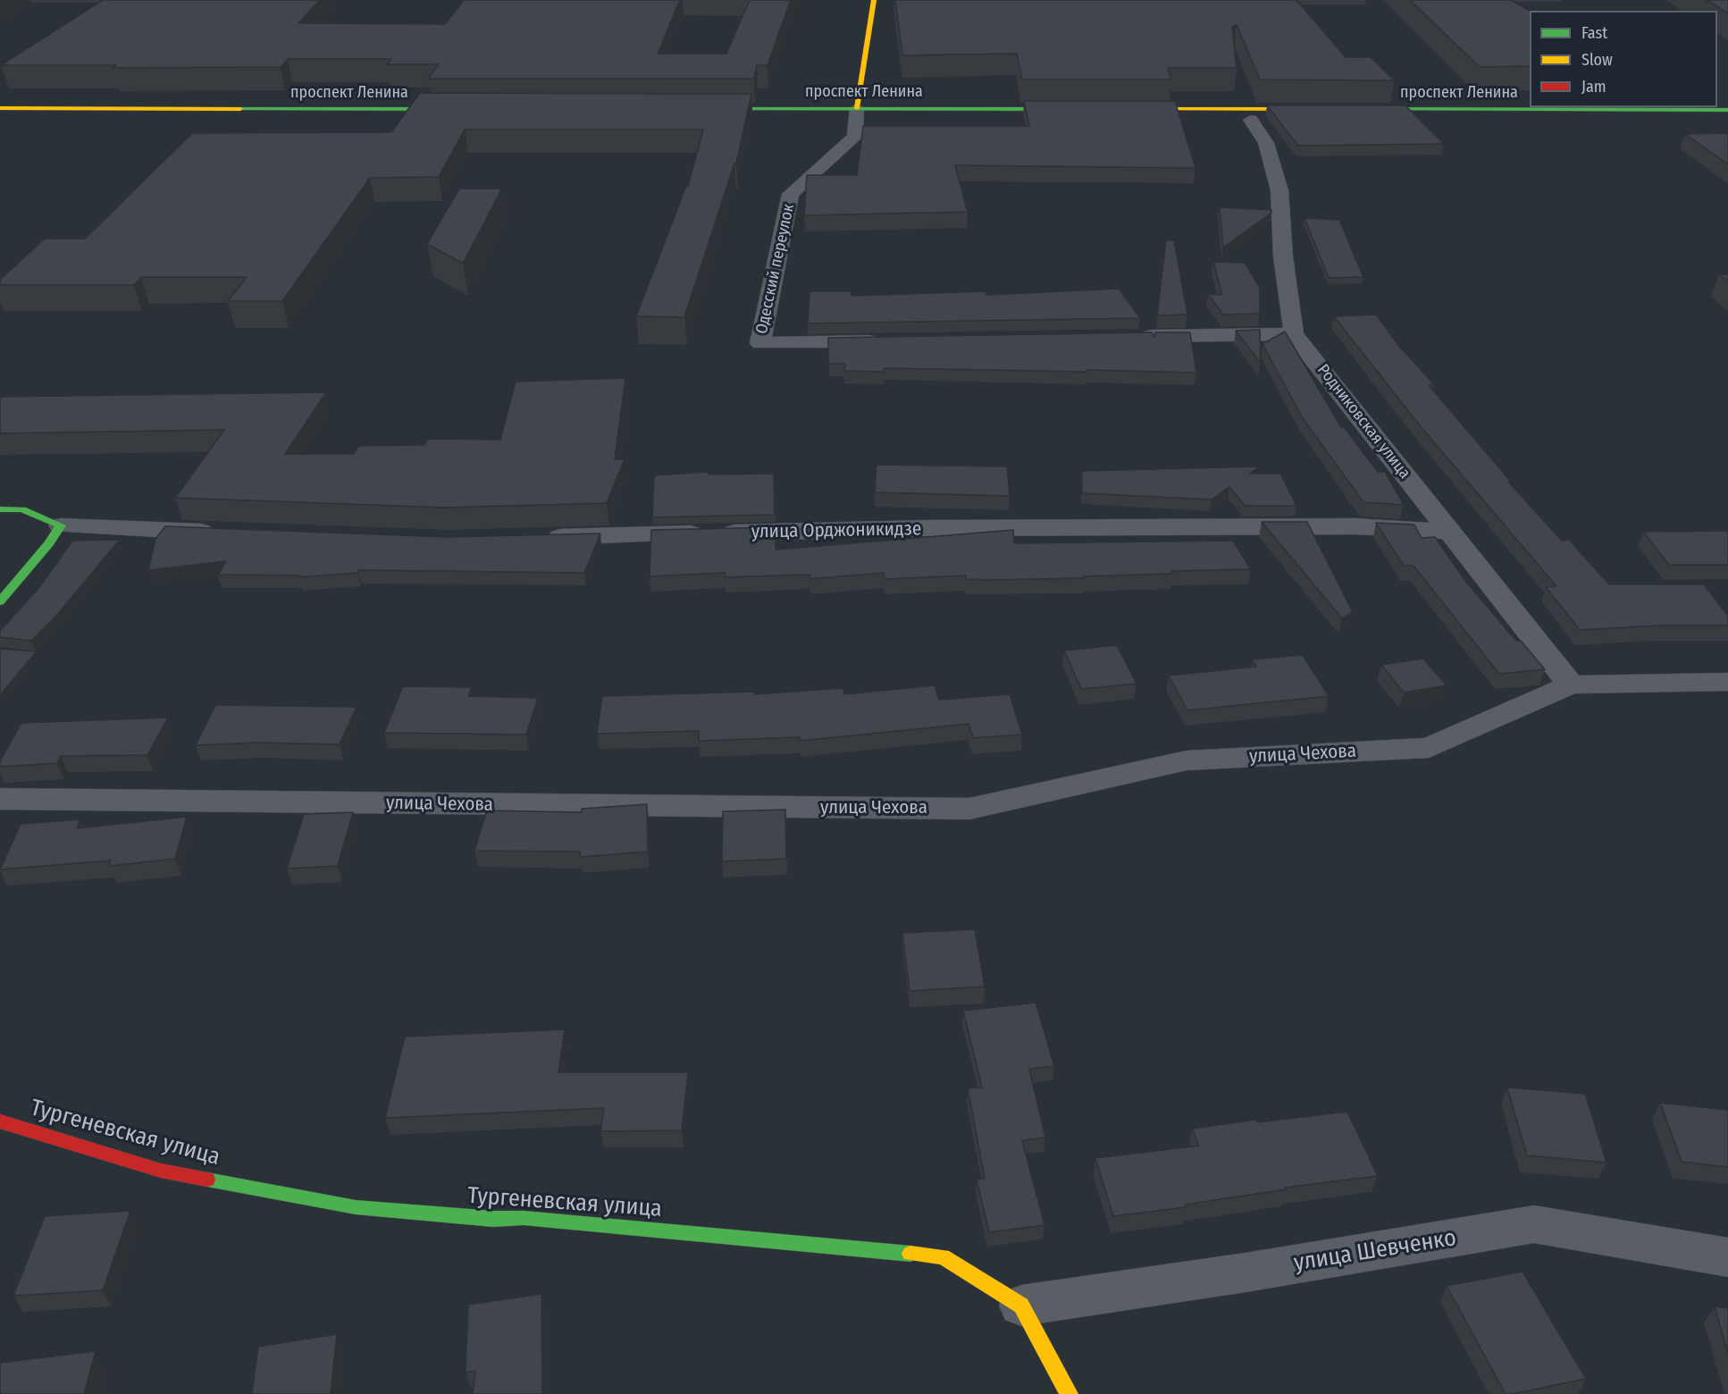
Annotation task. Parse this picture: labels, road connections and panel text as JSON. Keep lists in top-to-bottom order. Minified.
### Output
{"streets":{"main road":["проспект Ленина","Одесский переулок","Тургеневская улица"],"street":["Родниковская улица","улица Орджоникидзе","улица Чехова","улица Шевченко"]},"crossings":[["проспект Ленина","Одесский переулок"],["Родниковская улица","улица Орджоникидзе"],["Родниковская улица","улица Чехова"],["Тургеневская улица","улица Шевченко"]],"legend":["Fast","Slow","Jam"]}
